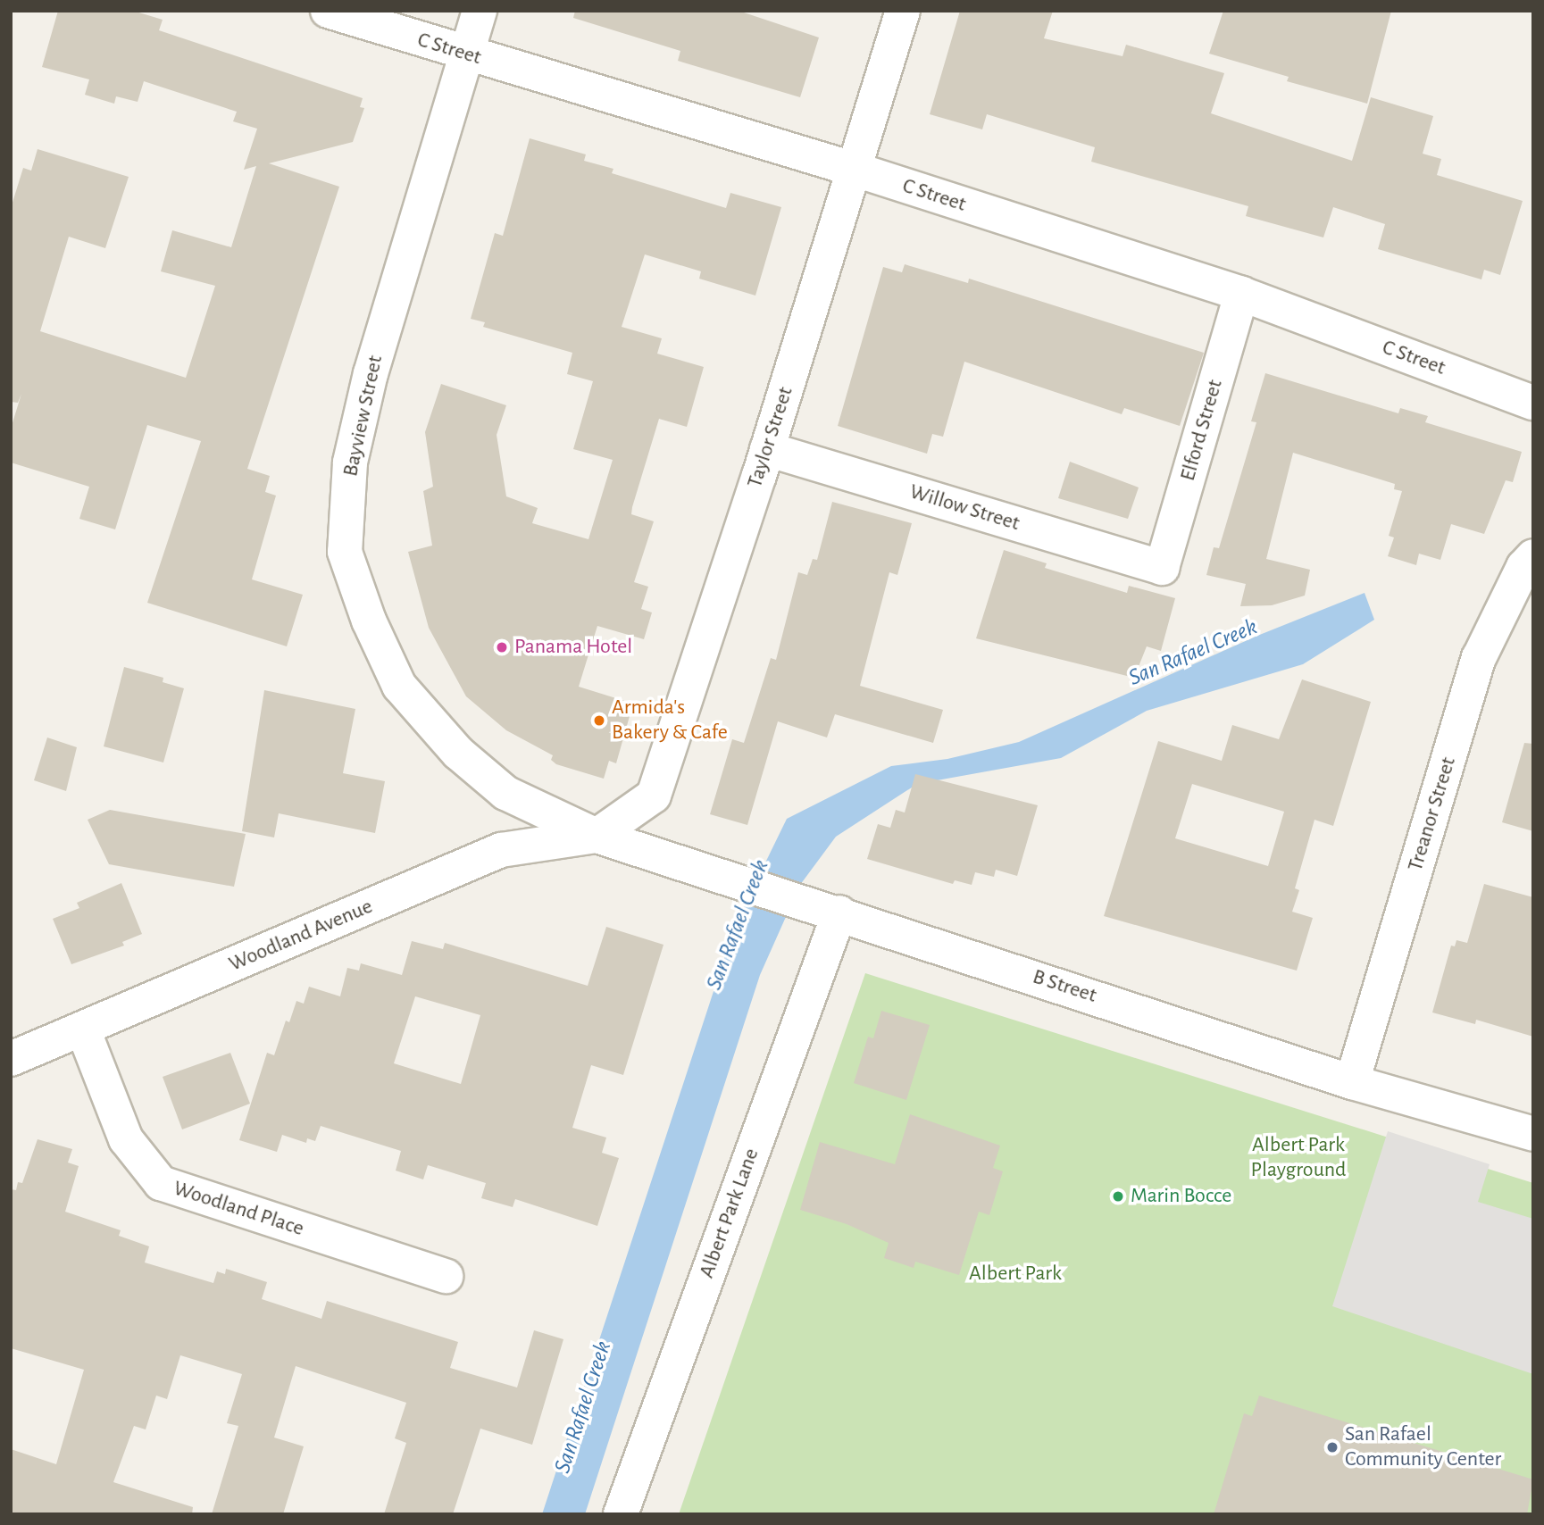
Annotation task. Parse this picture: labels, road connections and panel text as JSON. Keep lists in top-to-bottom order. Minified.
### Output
{"streets":{"street":["C Street","Bayview Street","Elford Street","Taylor Street","Willow Street","Treanor Street","Woodland Avenue","B Street","Woodland Place","Albert Park Lane"]},"crossings":[["C Street","Bayview Street"],["C Street","Elford Street"],["C Street","Taylor Street"],["Bayview Street","Taylor Street"],["Bayview Street","Woodland Avenue"],["Bayview Street","B Street"],["Elford Street","Willow Street"],["Taylor Street","Willow Street"],["Taylor Street","Woodland Avenue"],["Taylor Street","B Street"],["Treanor Street","B Street"],["Woodland Avenue","B Street"],["Woodland Avenue","Woodland Place"],["B Street","Albert Park Lane"]],"water":["San Rafael Creek"],"parks":["Albert Park Playground","Albert Park"],"places":["Panama Hotel","Armida's Bakery & Cafe","Marin Bocce","San Rafael Community Center"]}
